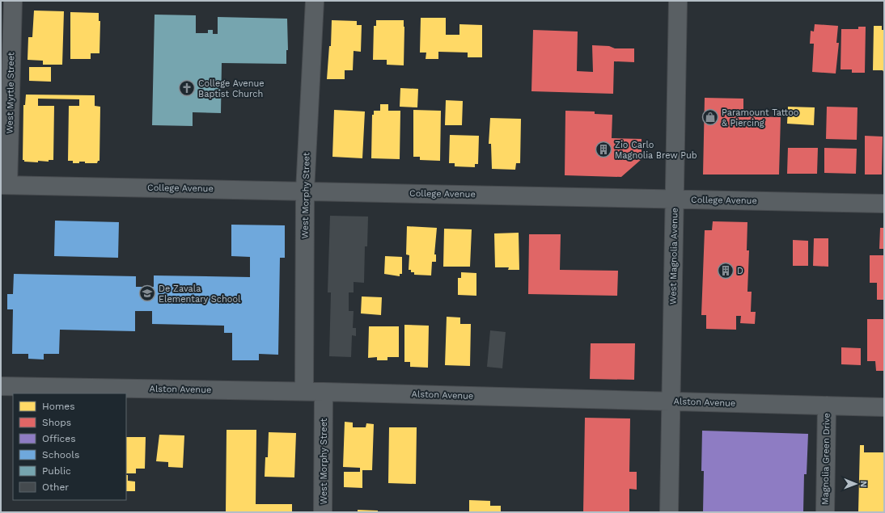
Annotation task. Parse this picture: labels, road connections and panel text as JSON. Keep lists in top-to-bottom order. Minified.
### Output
{"streets":{"street":["West Myrtle Street","College Avenue","West Morphy Street","West Magnolia Avenue","Alston Avenue","Magnolia Green Drive"]},"crossings":[["West Myrtle Street","College Avenue"],["College Avenue","West Morphy Street"],["College Avenue","West Magnolia Avenue"],["West Morphy Street","Alston Avenue"],["West Magnolia Avenue","Alston Avenue"],["Alston Avenue","Magnolia Green Drive"]],"places":{"church":["College Avenue Baptist Church"],"shop":["Paramount Tattoo & Piercing"],"building":["Zio Carlo Magnolia Brew Pub","D"],"school or university":["De Zavala Elementary School"]},"legend":["Homes","Shops","Offices","Schools","Public","Other"],"north":"right"}
